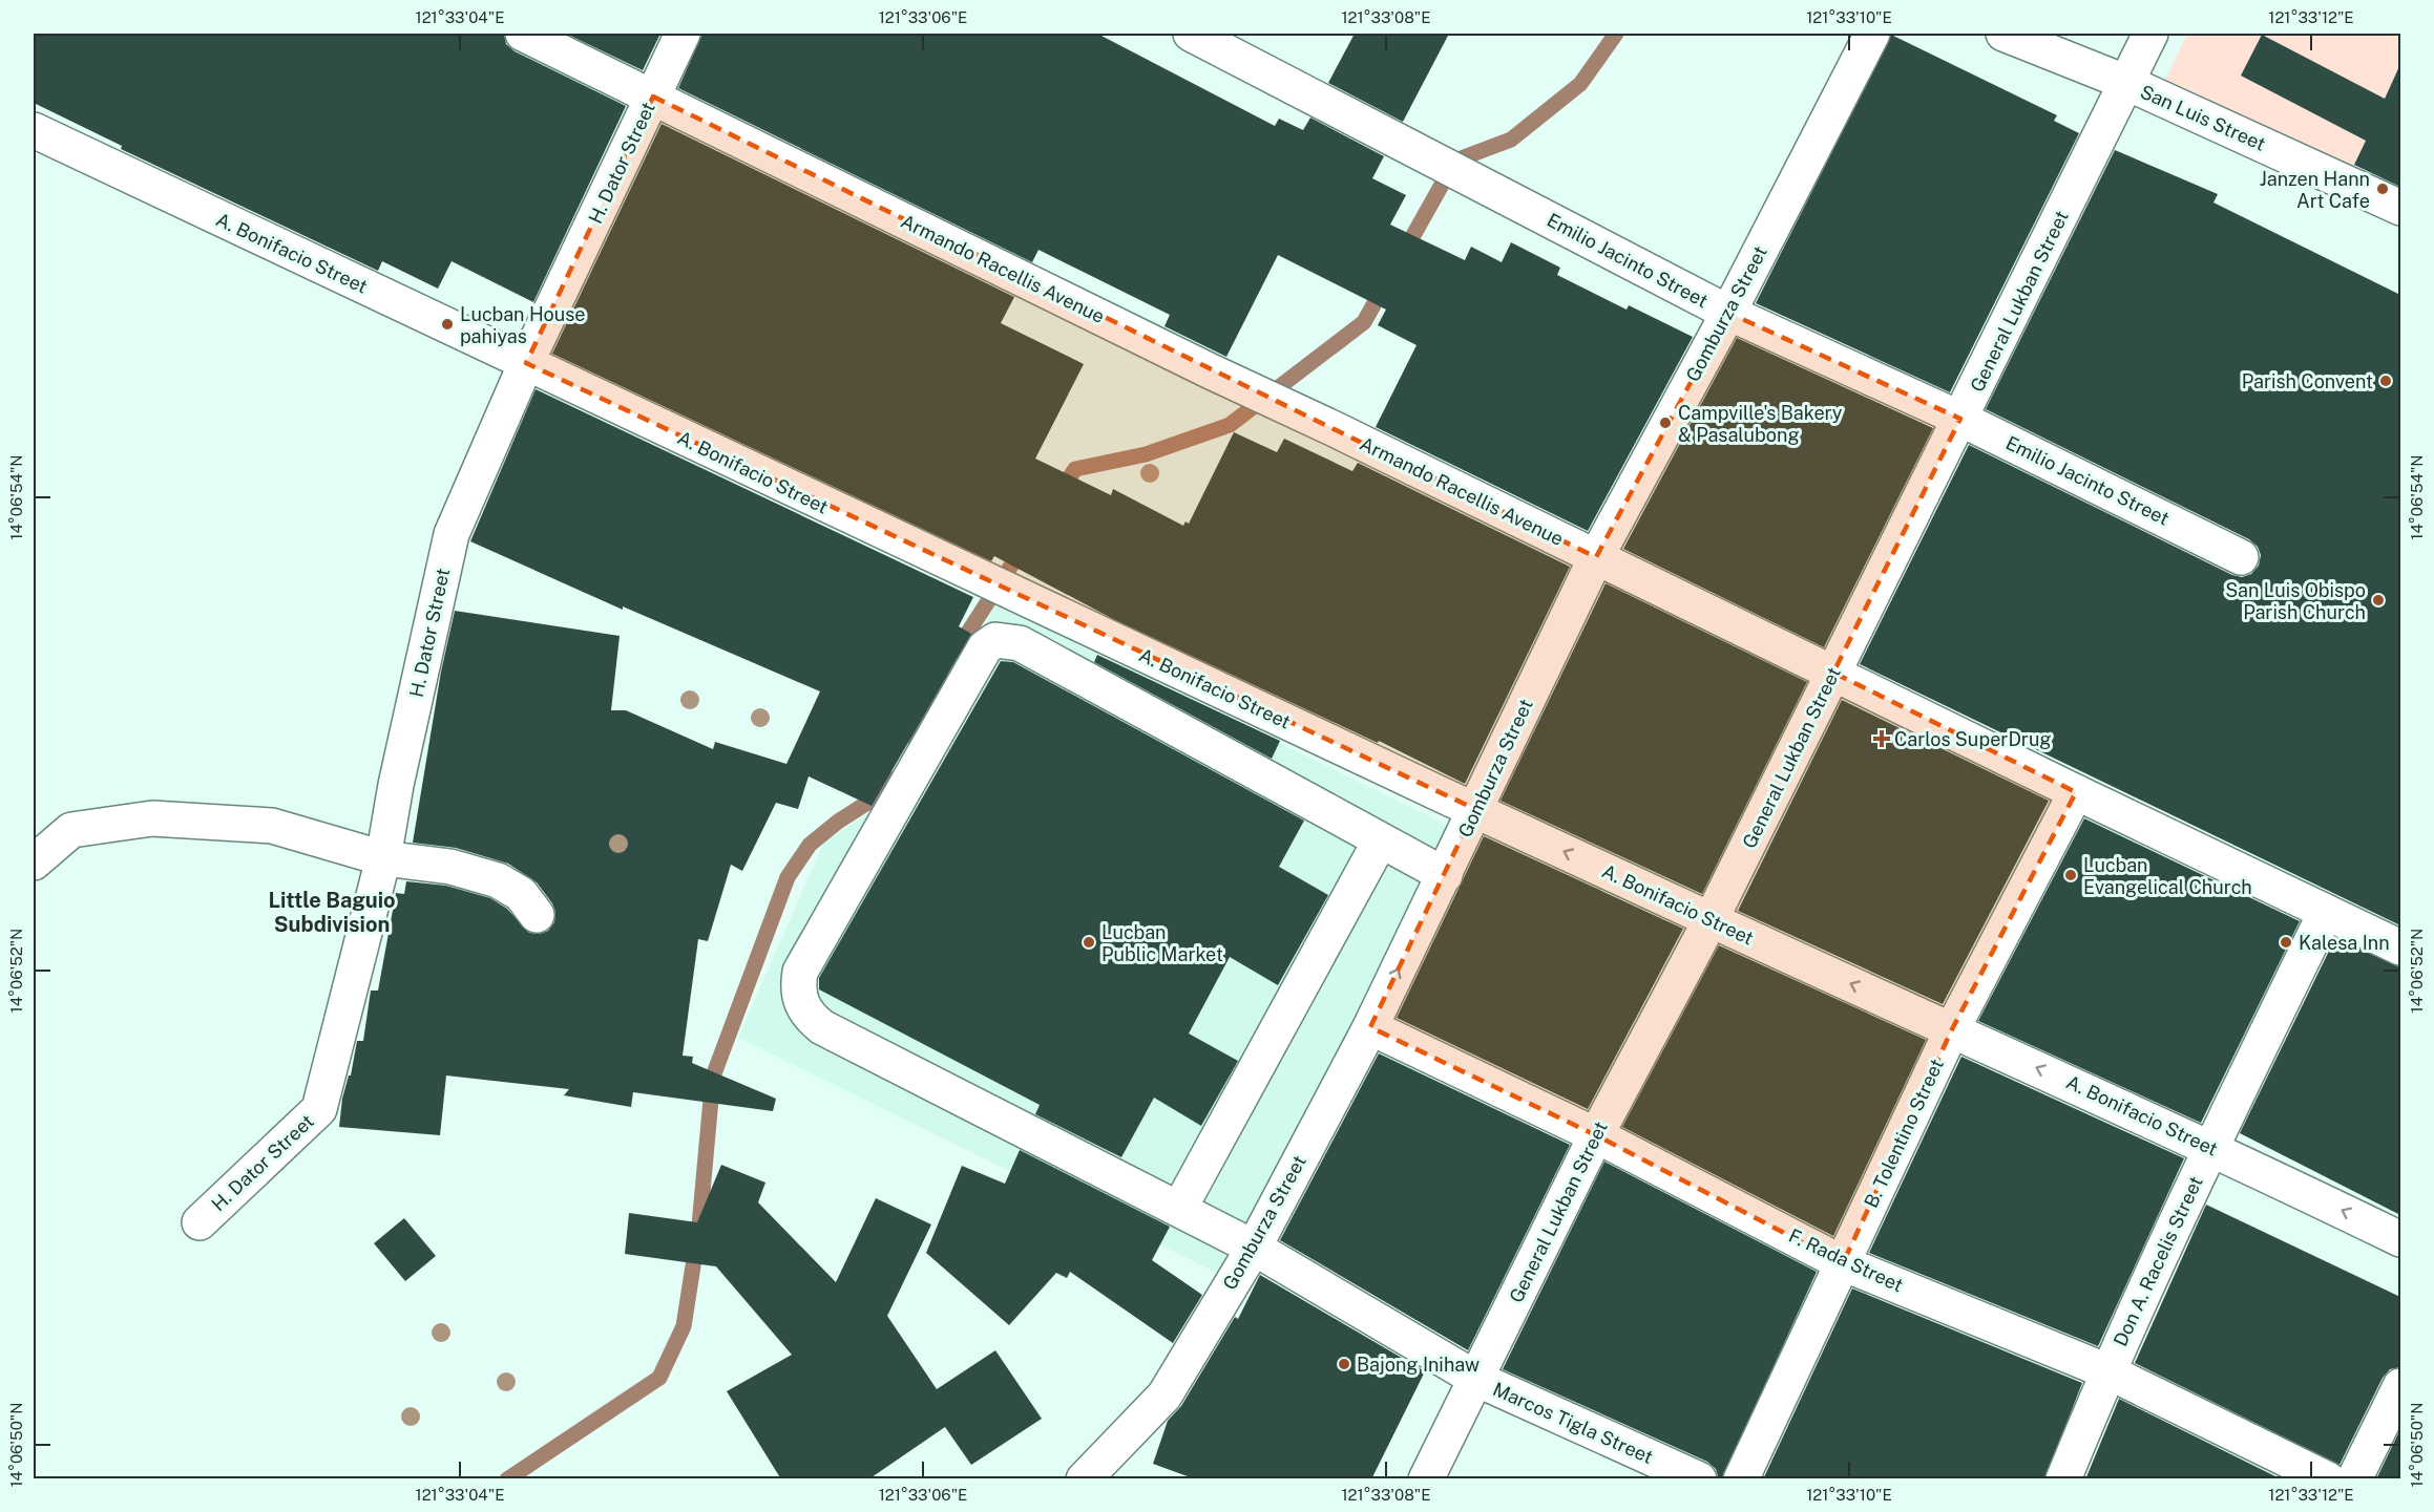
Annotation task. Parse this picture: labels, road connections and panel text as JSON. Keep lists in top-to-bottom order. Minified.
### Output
{"streets":{"street":["San Luis Street","H. Dator Street","A. Bonifacio Street","Emilio Jacinto Street","Armando Racellis Avenue","General Lukban Street","Gomburza Street","B. Tolentino Street","F. Rada Street","Don A. Racelis Street","Marcos Tigla Street"]},"crossings":[["San Luis Street","General Lukban Street"],["H. Dator Street","A. Bonifacio Street"],["H. Dator Street","Armando Racellis Avenue"],["A. Bonifacio Street","General Lukban Street"],["A. Bonifacio Street","Gomburza Street"],["A. Bonifacio Street","B. Tolentino Street"],["A. Bonifacio Street","Don A. Racelis Street"],["Emilio Jacinto Street","General Lukban Street"],["Emilio Jacinto Street","Gomburza Street"],["Armando Racellis Avenue","General Lukban Street"],["Armando Racellis Avenue","Gomburza Street"],["Armando Racellis Avenue","B. Tolentino Street"],["Armando Racellis Avenue","Don A. Racelis Street"],["General Lukban Street","F. Rada Street"],["General Lukban Street","Marcos Tigla Street"],["Gomburza Street","F. Rada Street"],["Gomburza Street","Marcos Tigla Street"],["B. Tolentino Street","F. Rada Street"],["F. Rada Street","Don A. Racelis Street"]],"one_way":["A. Bonifacio Street"],"districts":["Little Baguio Subdivision"],"places":{"other":["Janzen Hann Art Cafe","Lucban House pahiyas","Parish Convent","Campville's Bakery & Pasalubong","San Luis Obispo Parish Church","Lucban Evangelical Church","Lucban Public Market","Kalesa Inn","Bajong Inihaw"],"health":["Carlos SuperDrug"]},"coordinates":["121°33'04\"E","121°33'06\"E","121°33'08\"E","121°33'10\"E","121°33'12\"E","14°06'54\"N","14°06'52\"N","14°06'50\"N"]}
